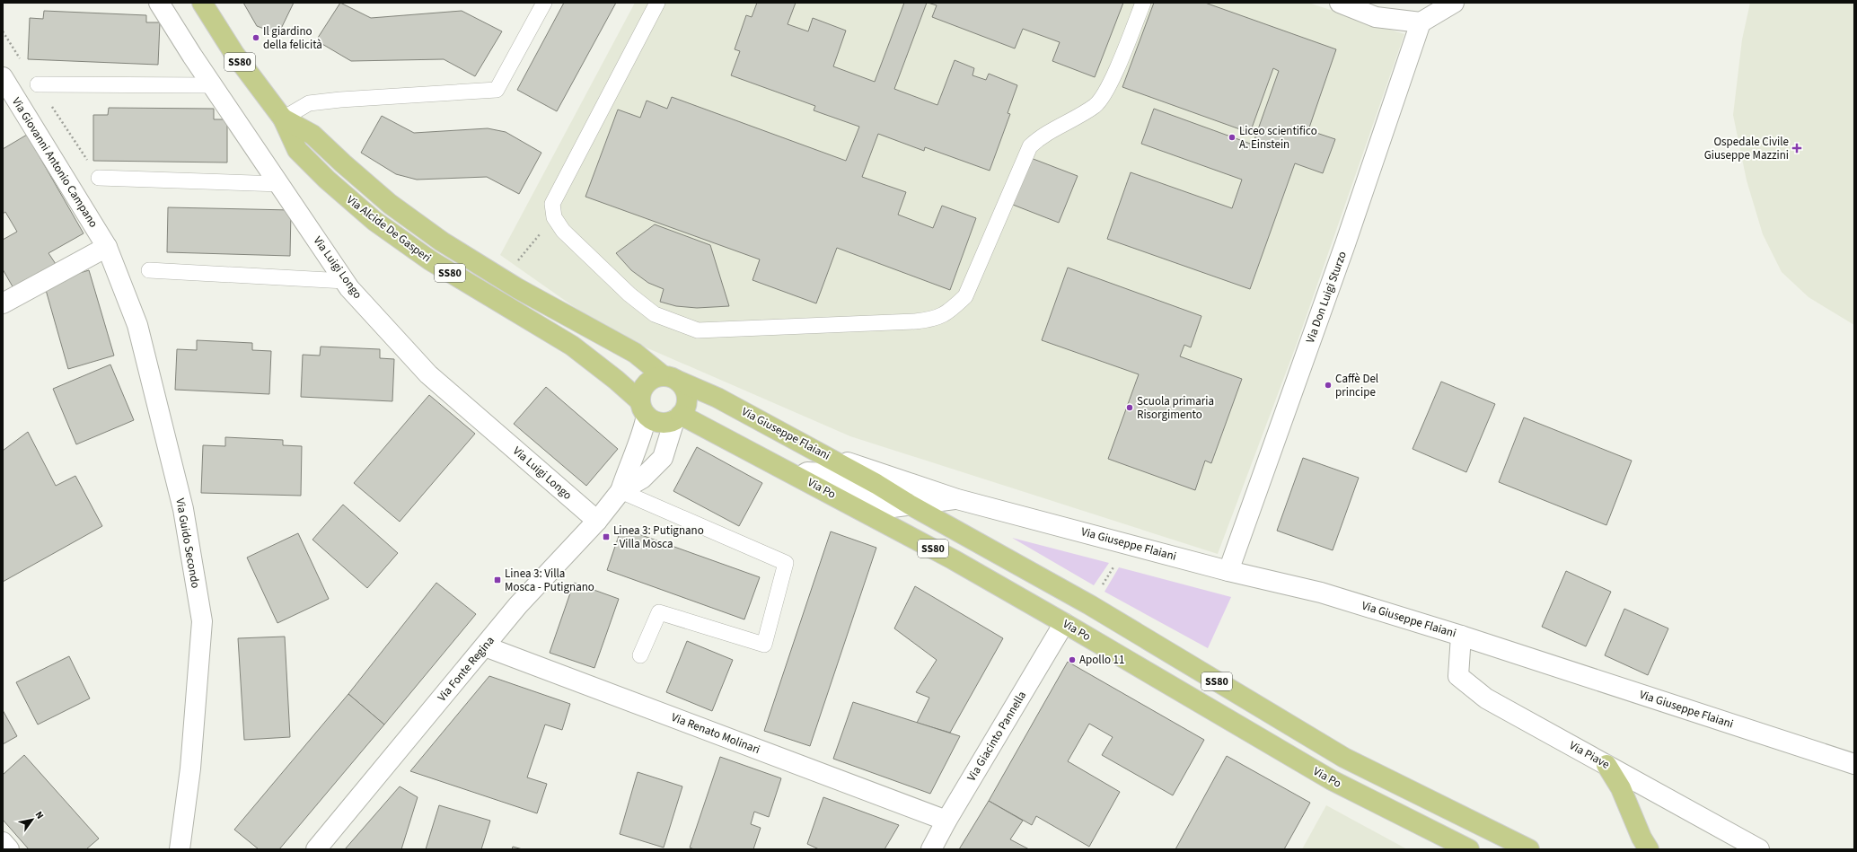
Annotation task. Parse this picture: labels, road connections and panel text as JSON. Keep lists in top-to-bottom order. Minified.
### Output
{"streets":{"main road":["SS80","Via Alcide De Gasperi","Via Giuseppe Flaiani","Via Po"],"street":["Via Giovanni Antonio Campano","Via Luigi Longo","Via Don Luigi Sturzo","Via Guido Secondo","Via Fonte Regina","Via Renato Molinari","Via Giacinto Pannella","Via Piave"]},"crossings":[["SS80","Via Alcide De Gasperi"],["SS80","Via Giuseppe Flaiani"],["SS80","Via Po"],["SS80","Via Fonte Regina"],["Via Giovanni Antonio Campano","Via Guido Secondo"],["Via Alcide De Gasperi","Via Giuseppe Flaiani"],["Via Alcide De Gasperi","Via Po"],["Via Alcide De Gasperi","Via Fonte Regina"],["Via Luigi Longo","Via Fonte Regina"],["Via Don Luigi Sturzo","Via Giuseppe Flaiani"],["Via Giuseppe Flaiani","Via Po"],["Via Giuseppe Flaiani","Via Fonte Regina"],["Via Giuseppe Flaiani","Via Piave"],["Via Po","Via Fonte Regina"],["Via Po","Via Giacinto Pannella"],["Via Fonte Regina","Via Renato Molinari"],["Via Renato Molinari","Via Giacinto Pannella"]],"places":{"other":["Il giardino della felicità","Liceo scientifico A. Einstein","Caffè Del principe","Scuola primaria Risorgimento","Apollo 11"],"health":["Ospedale Civile Giuseppe Mazzini"],"transit":["Linea 3: Putignano - Villa Mosca","Linea 3: Villa Mosca - Putignano"]},"north":"top right"}
